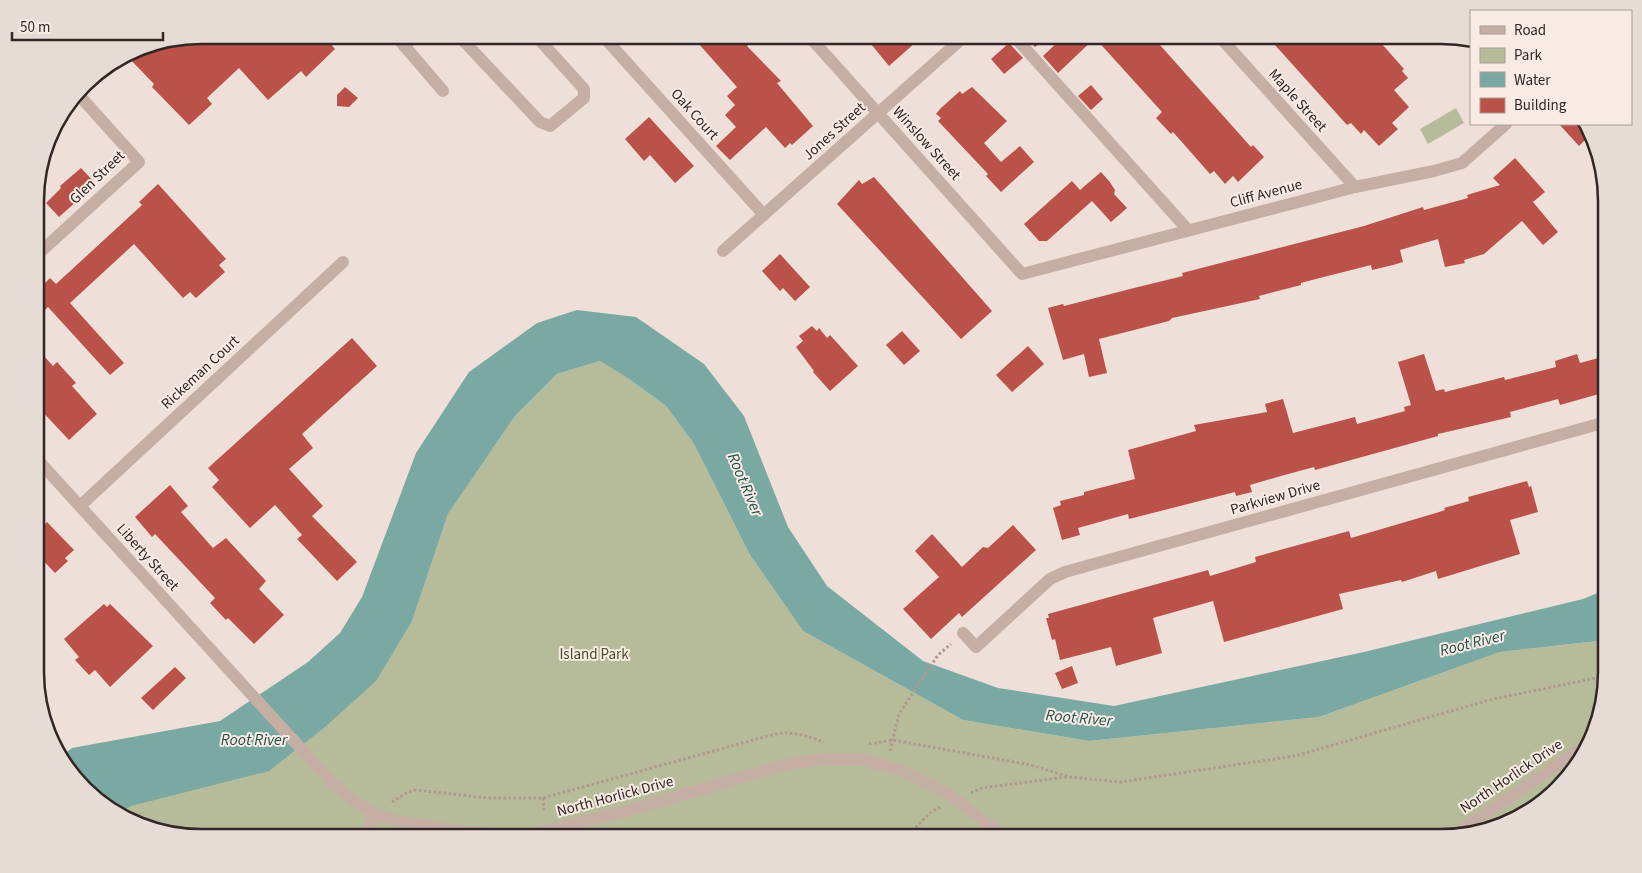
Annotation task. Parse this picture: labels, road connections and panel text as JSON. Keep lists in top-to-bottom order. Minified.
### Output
{"streets":{"street":["Maple Street","Oak Court","Jones Street","Winslow Street","Glen Street","Cliff Avenue","Rickeman Court","Parkview Drive","Liberty Street","North Horlick Drive"]},"crossings":[["Maple Street","Cliff Avenue"],["Oak Court","Jones Street"],["Jones Street","Winslow Street"],["Winslow Street","Cliff Avenue"],["Rickeman Court","Liberty Street"],["Liberty Street","North Horlick Drive"]],"water":["Root River"],"parks":["Island Park"],"legend":["Road","Park","Water","Building"],"scale_bar":"50 m"}
